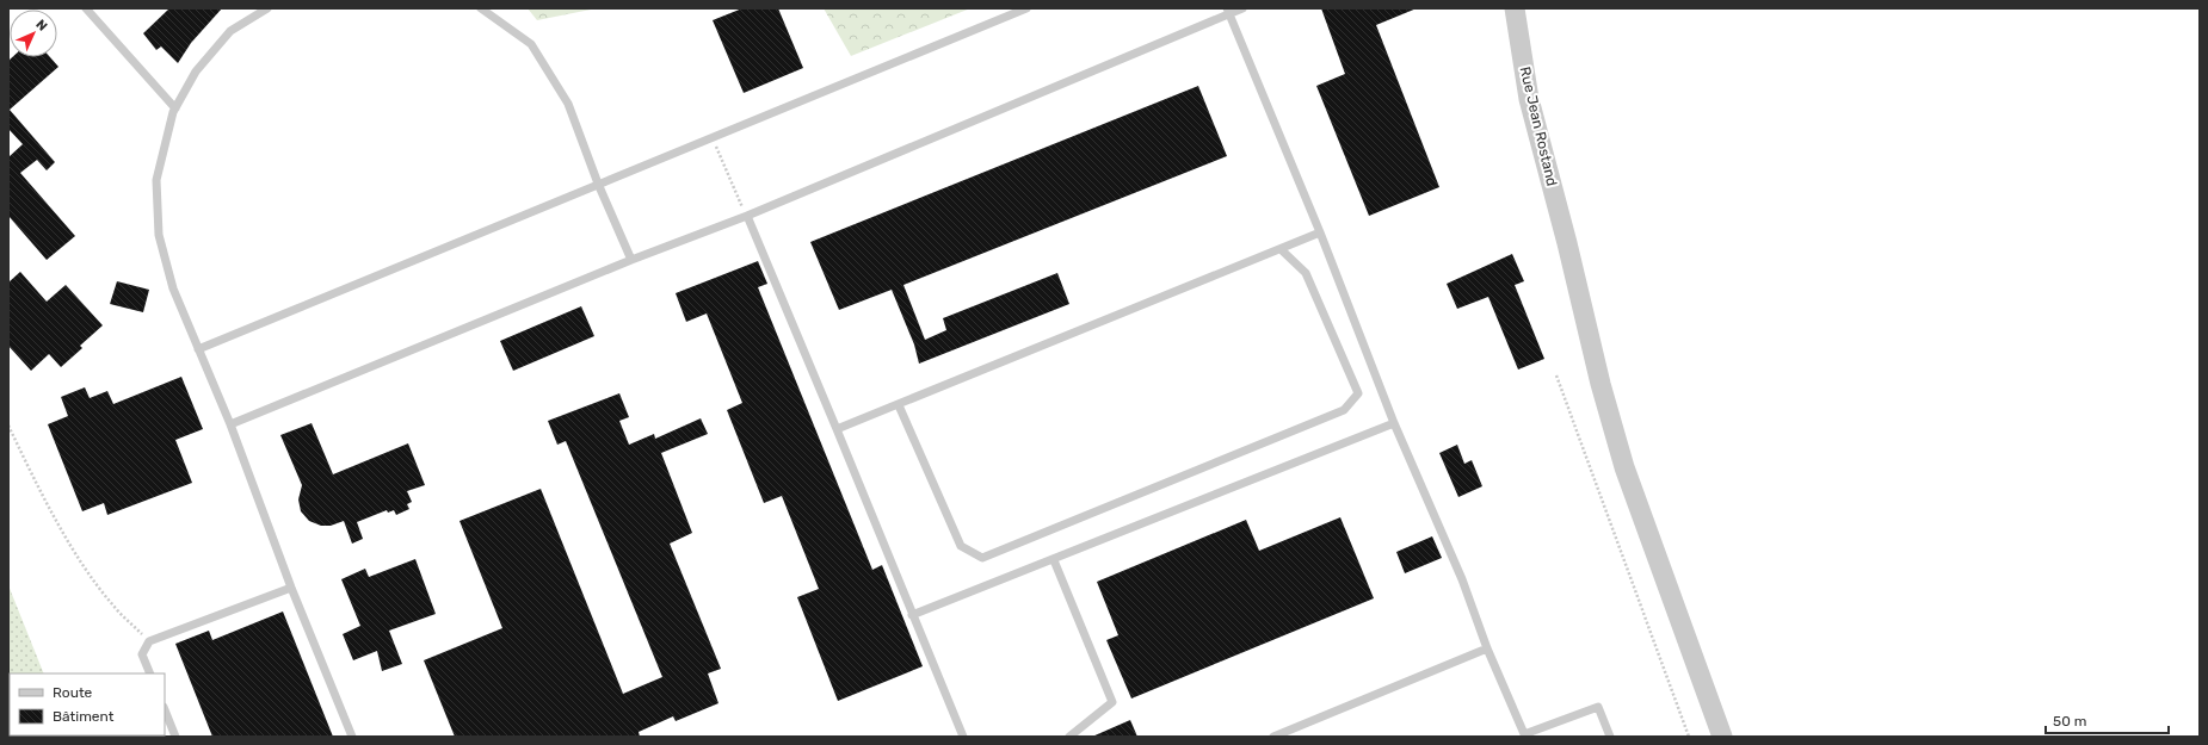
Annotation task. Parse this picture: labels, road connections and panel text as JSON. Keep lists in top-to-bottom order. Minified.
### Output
{"streets":{"street":["Rue Jean Rostand"]},"legend":["Route","Bâtiment"],"scale_bar":"50 m","north":"top right"}
